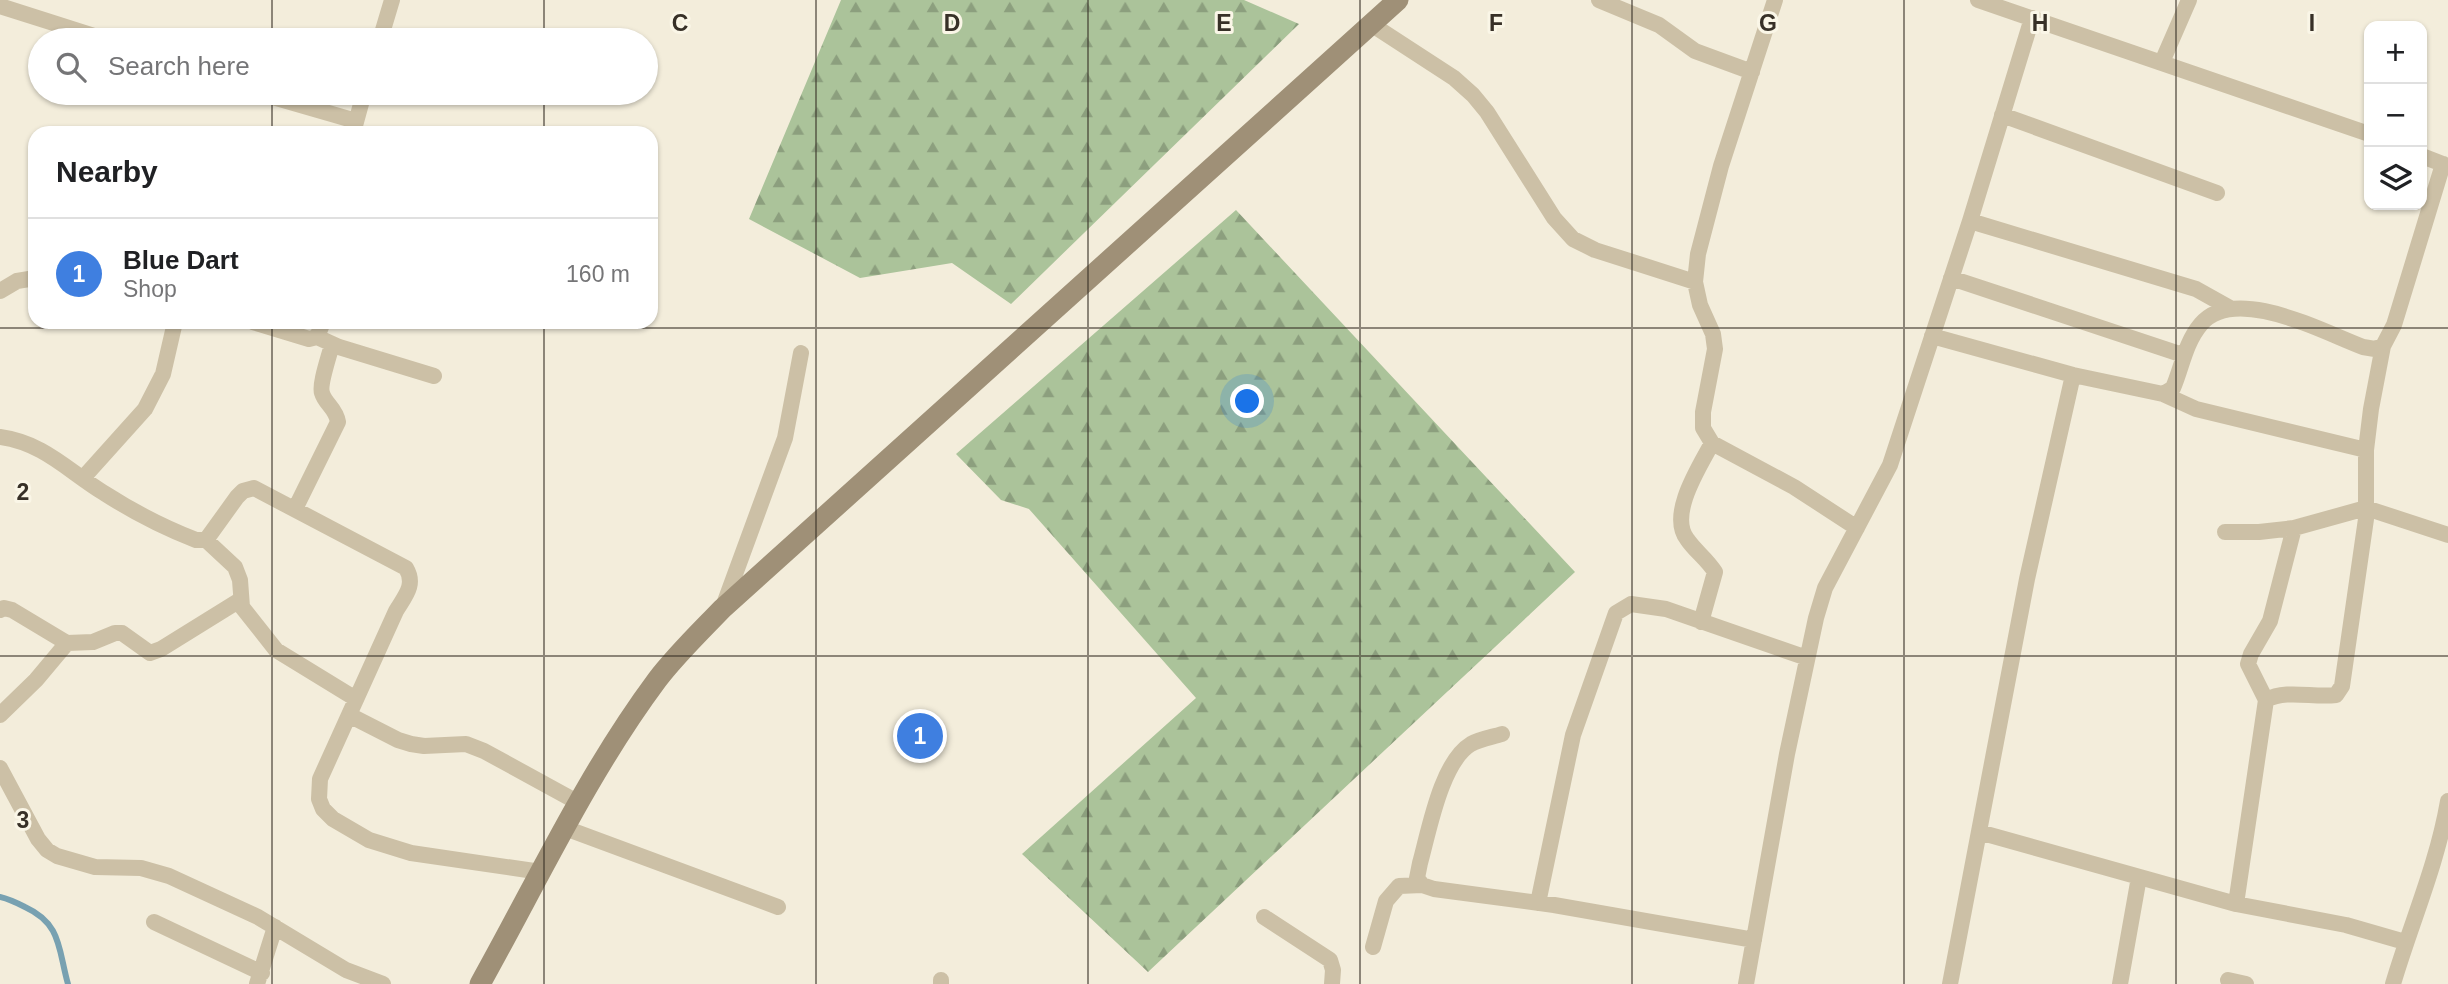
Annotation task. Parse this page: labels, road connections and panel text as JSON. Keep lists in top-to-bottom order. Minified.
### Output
{"page":{"map_buttons":["+","−"],"search":"Search here","heading":"Nearby","list":[{"mark":"1","name":"Blue Dart","note":"Shop","value":"160 m"}],"pins":"1"},"grid":{"columns":["C","D","E","F","G","H","I"],"rows":["2","3"]}}
